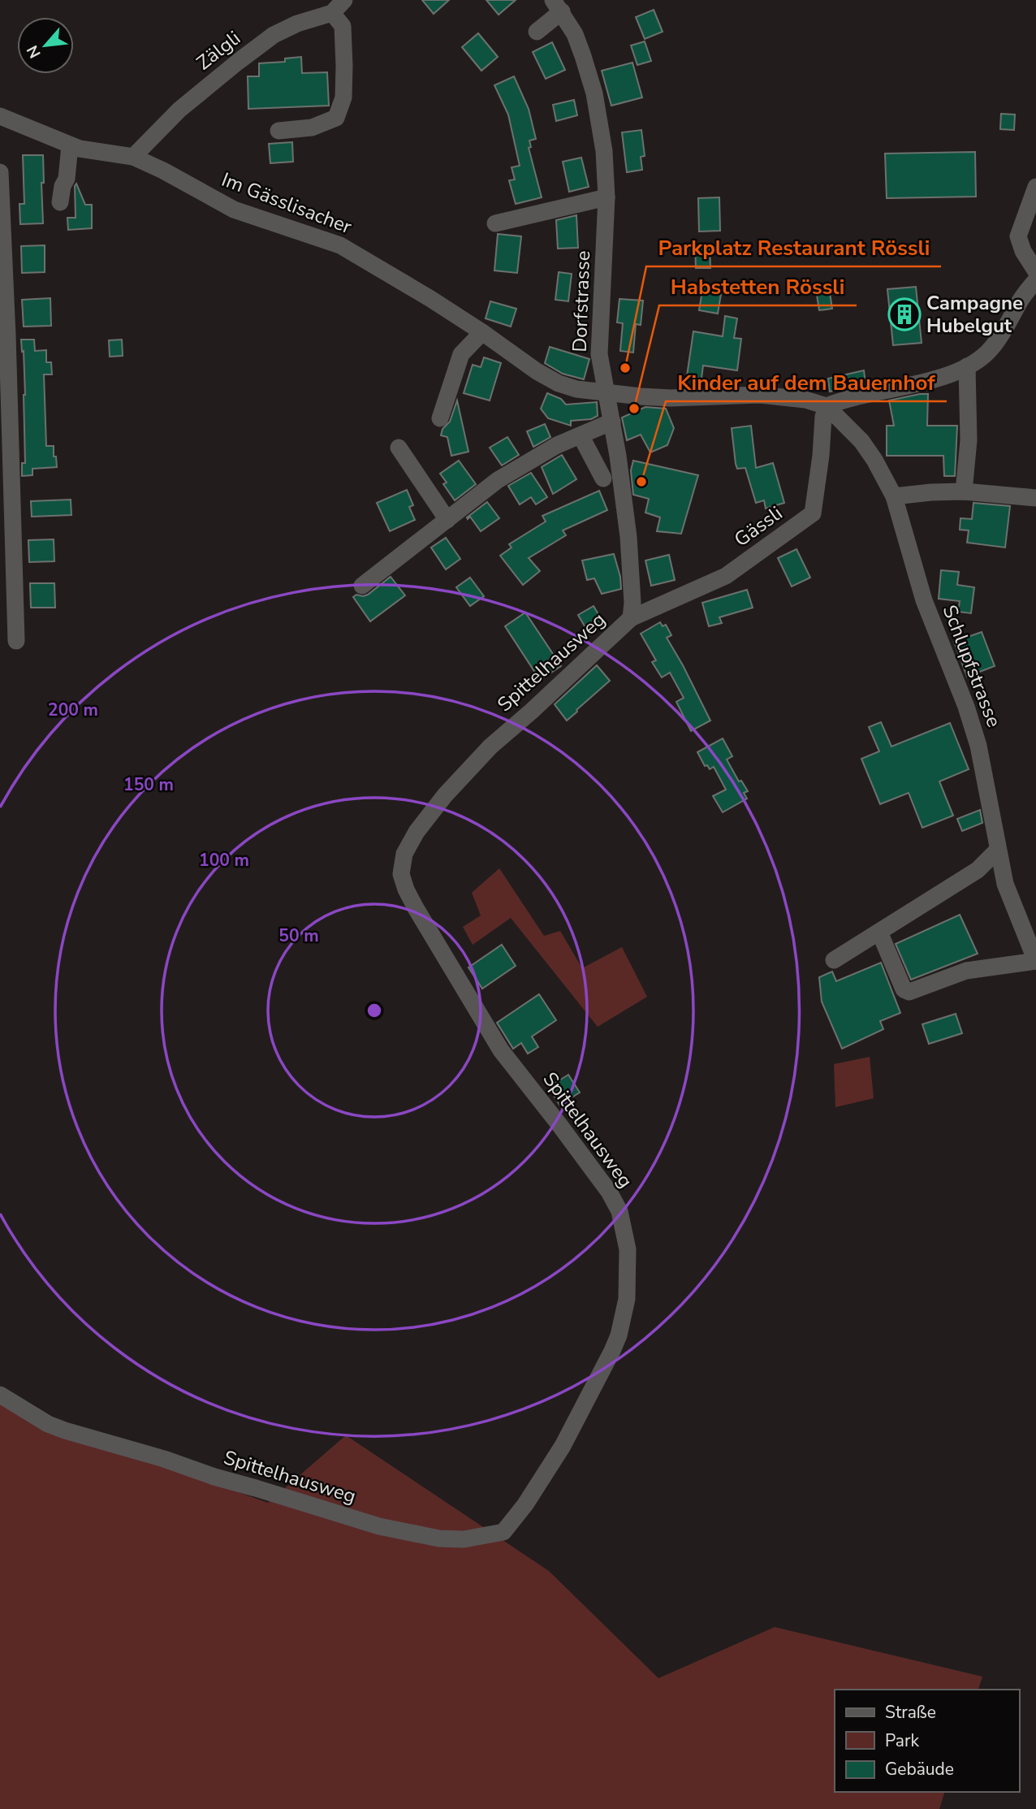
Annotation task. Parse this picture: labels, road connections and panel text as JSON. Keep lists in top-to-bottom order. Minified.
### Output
{"streets":{"street":["Zälgli","Im Gässlisacher","Dorfstrasse","Gässli","Spittelhausweg","Schlupfstrasse"]},"crossings":[["Zälgli","Im Gässlisacher"],["Im Gässlisacher","Dorfstrasse"],["Im Gässlisacher","Spittelhausweg"],["Dorfstrasse","Spittelhausweg"],["Gässli","Spittelhausweg"],["Gässli","Schlupfstrasse"]],"places":{"building":["Campagne Hubelgut"],"other":["Parkplatz Restaurant Rössli","Habstetten Rössli","Kinder auf dem Bauernhof"]},"legend":["Straße","Park","Gebäude"],"north":"bottom left","rings":["200 m","150 m","100 m","50 m"]}
